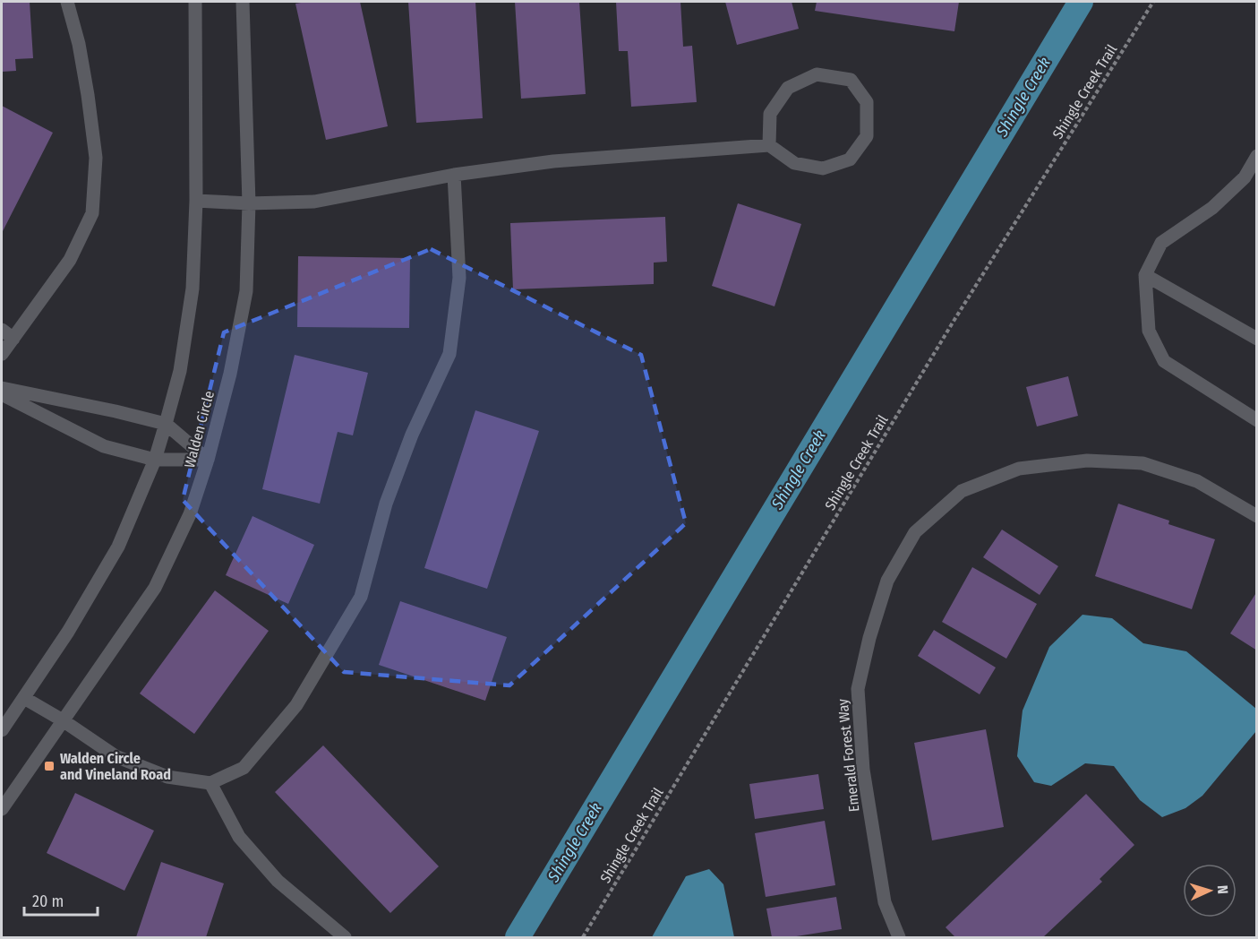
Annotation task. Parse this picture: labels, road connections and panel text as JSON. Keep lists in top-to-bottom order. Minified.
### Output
{"streets":{"street":["Walden Circle","Emerald Forest Way"],"path":["Shingle Creek Trail"]},"water":["Shingle Creek"],"places":{"transit":["Walden Circle and Vineland Road"]},"scale_bar":"20 m","north":"right"}
